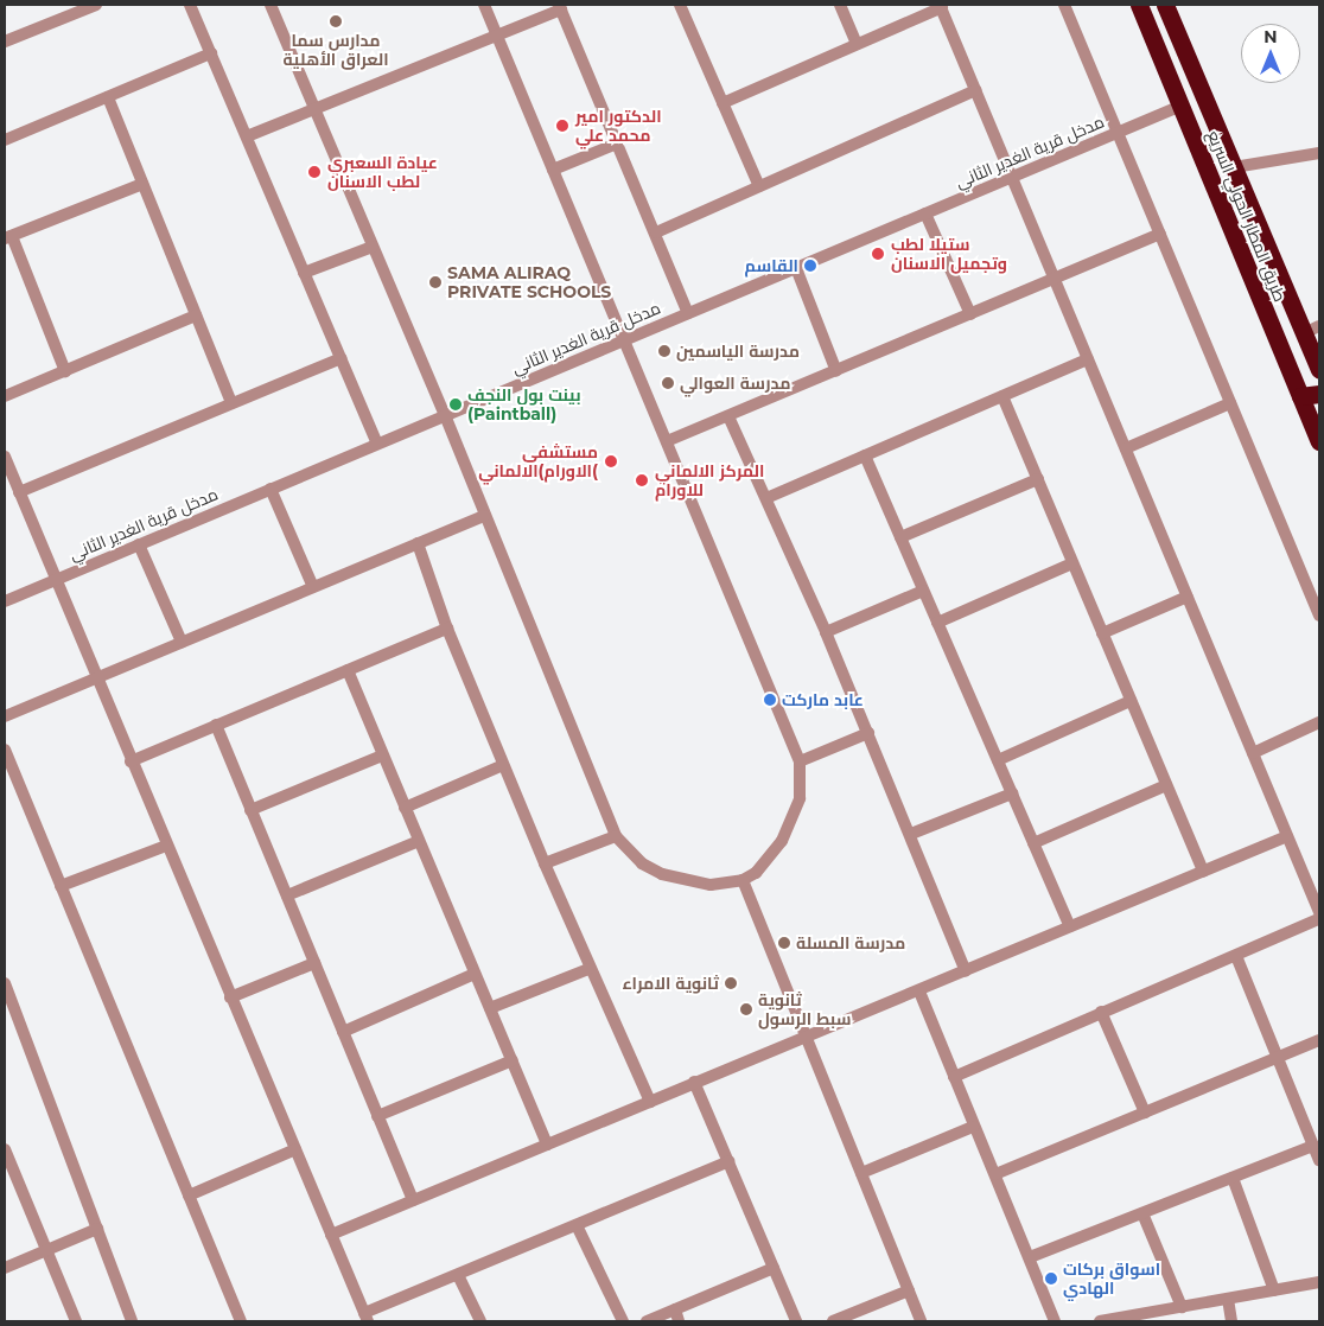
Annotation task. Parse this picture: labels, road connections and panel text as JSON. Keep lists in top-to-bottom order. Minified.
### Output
{"streets":{"highway":["طريق المطار الحولي السريع"],"street":["مدخل قرية الغدير الثاني"]},"crossings":[["مدخل قرية الغدير الثاني","طريق المطار الحولي السريع"]],"places":["مدارس سما العراق الأهلية","الدكتور امير محمد علي","عيادة السعبري لطب الاسنان","ستيلا لطب وتجميل الاسنان","القاسم","SAMA ALIRAQ PRIVATE SCHOOLS","مدرسة الياسمين","مدرسة العوالي","بينت بول النجف (Paintball)","مستشفى الاورام)الالماني(","المركز الالماني للاورام","عابد ماركت","مدرسة المسلة","ثانوية الامراء","ثانوية سبط الرسول","اسواق بركات الهادي"],"north":"top"}
